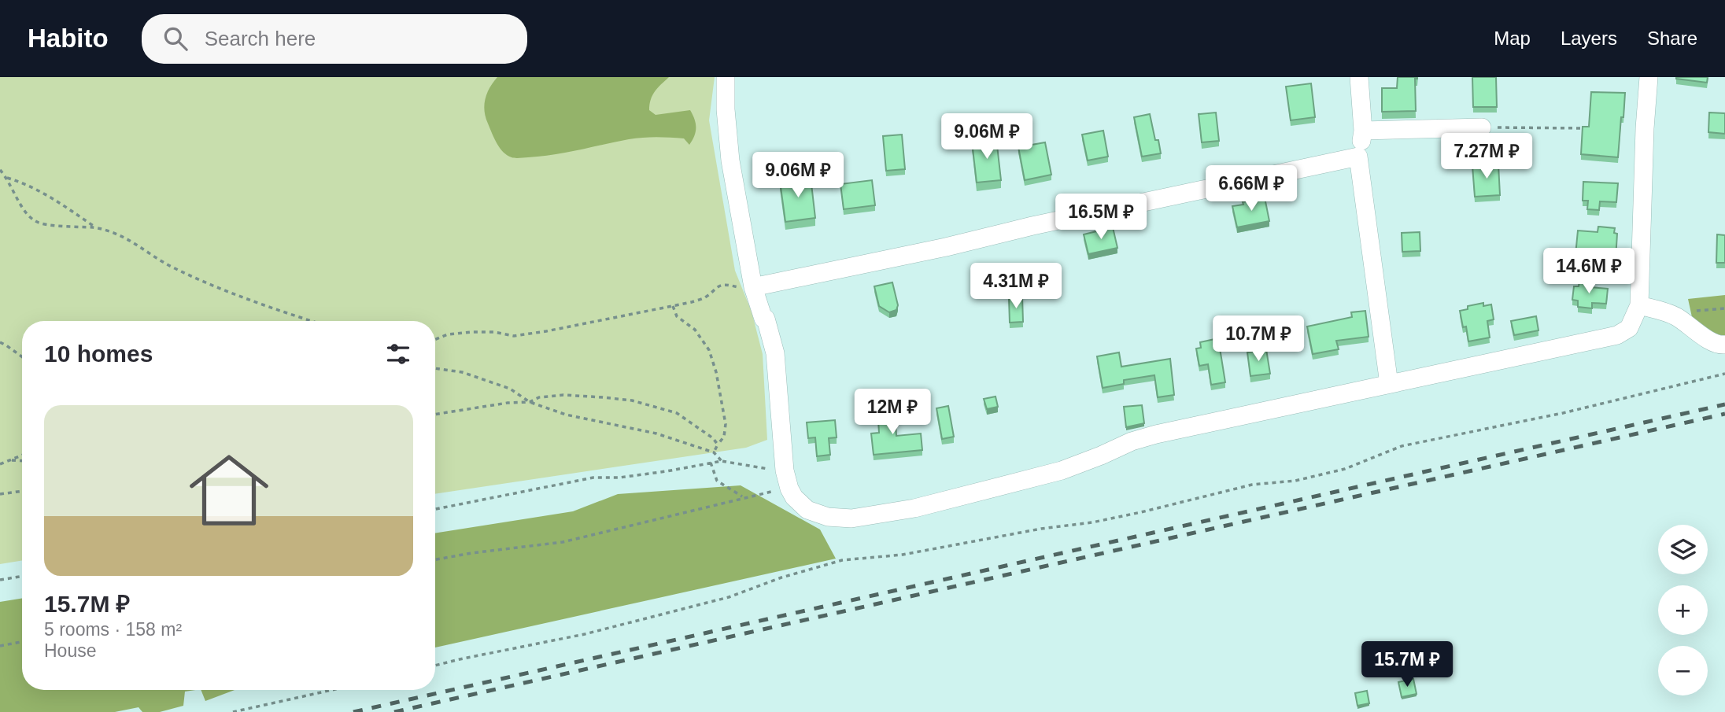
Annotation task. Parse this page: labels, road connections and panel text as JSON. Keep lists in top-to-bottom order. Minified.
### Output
{"page":{"header":"Habito","search":"Search here","nav":["Map","Layers","Share"],"price":["9.06M ₽","7.27M ₽","9.06M ₽","6.66M ₽","16.5M ₽","14.6M ₽","4.31M ₽","10.7M ₽","12M ₽","15.7M ₽"],"heading":"10 homes","list":[{"name":"15.7M ₽","note":"5 rooms · 158 m² · House"}],"map_buttons":["+","−"]}}
